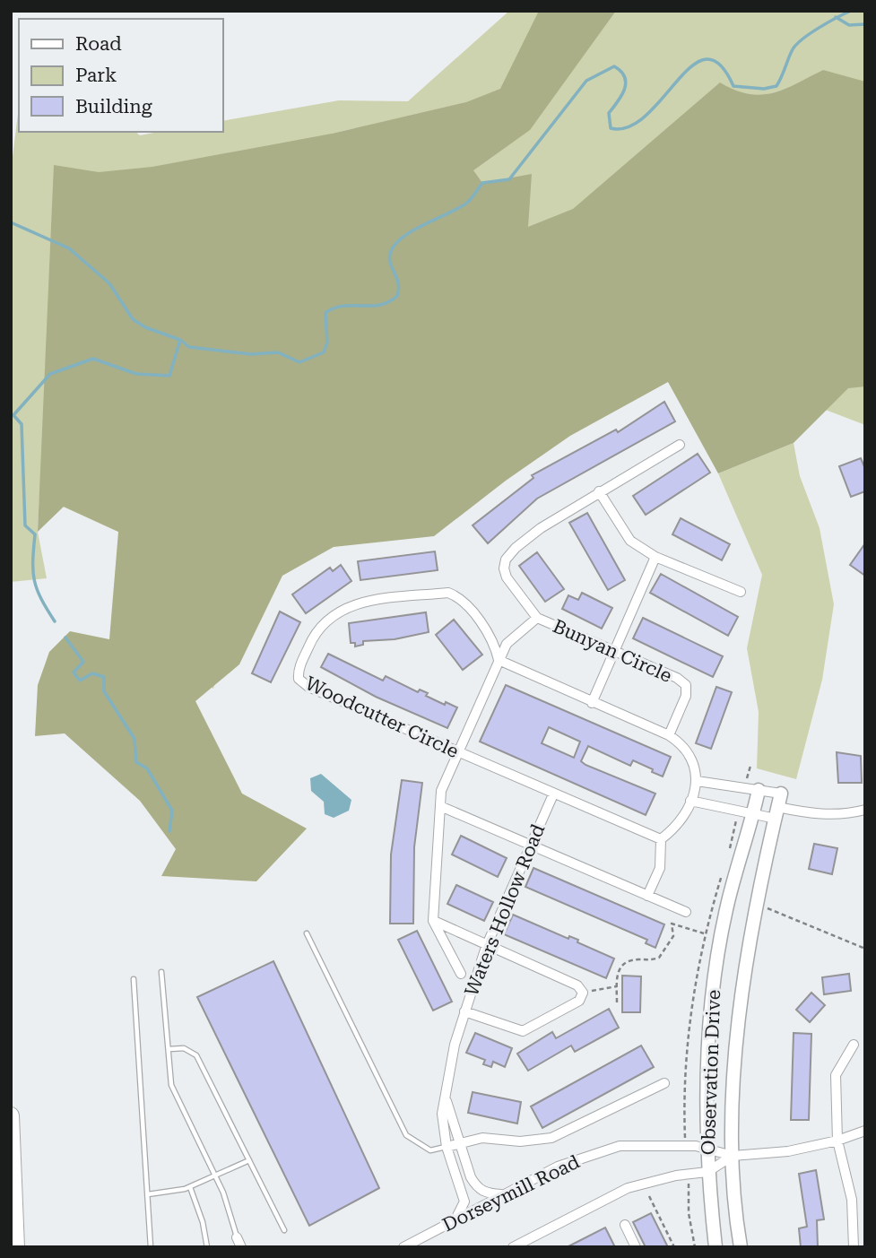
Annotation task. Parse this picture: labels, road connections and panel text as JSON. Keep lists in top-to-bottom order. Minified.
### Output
{"streets":{"street":["Bunyan Circle","Woodcutter Circle","Waters Hollow Road","Observation Drive","Dorseymill Road"]},"crossings":[["Woodcutter Circle","Waters Hollow Road"],["Waters Hollow Road","Dorseymill Road"],["Observation Drive","Dorseymill Road"]],"legend":["Road","Park","Building"]}
